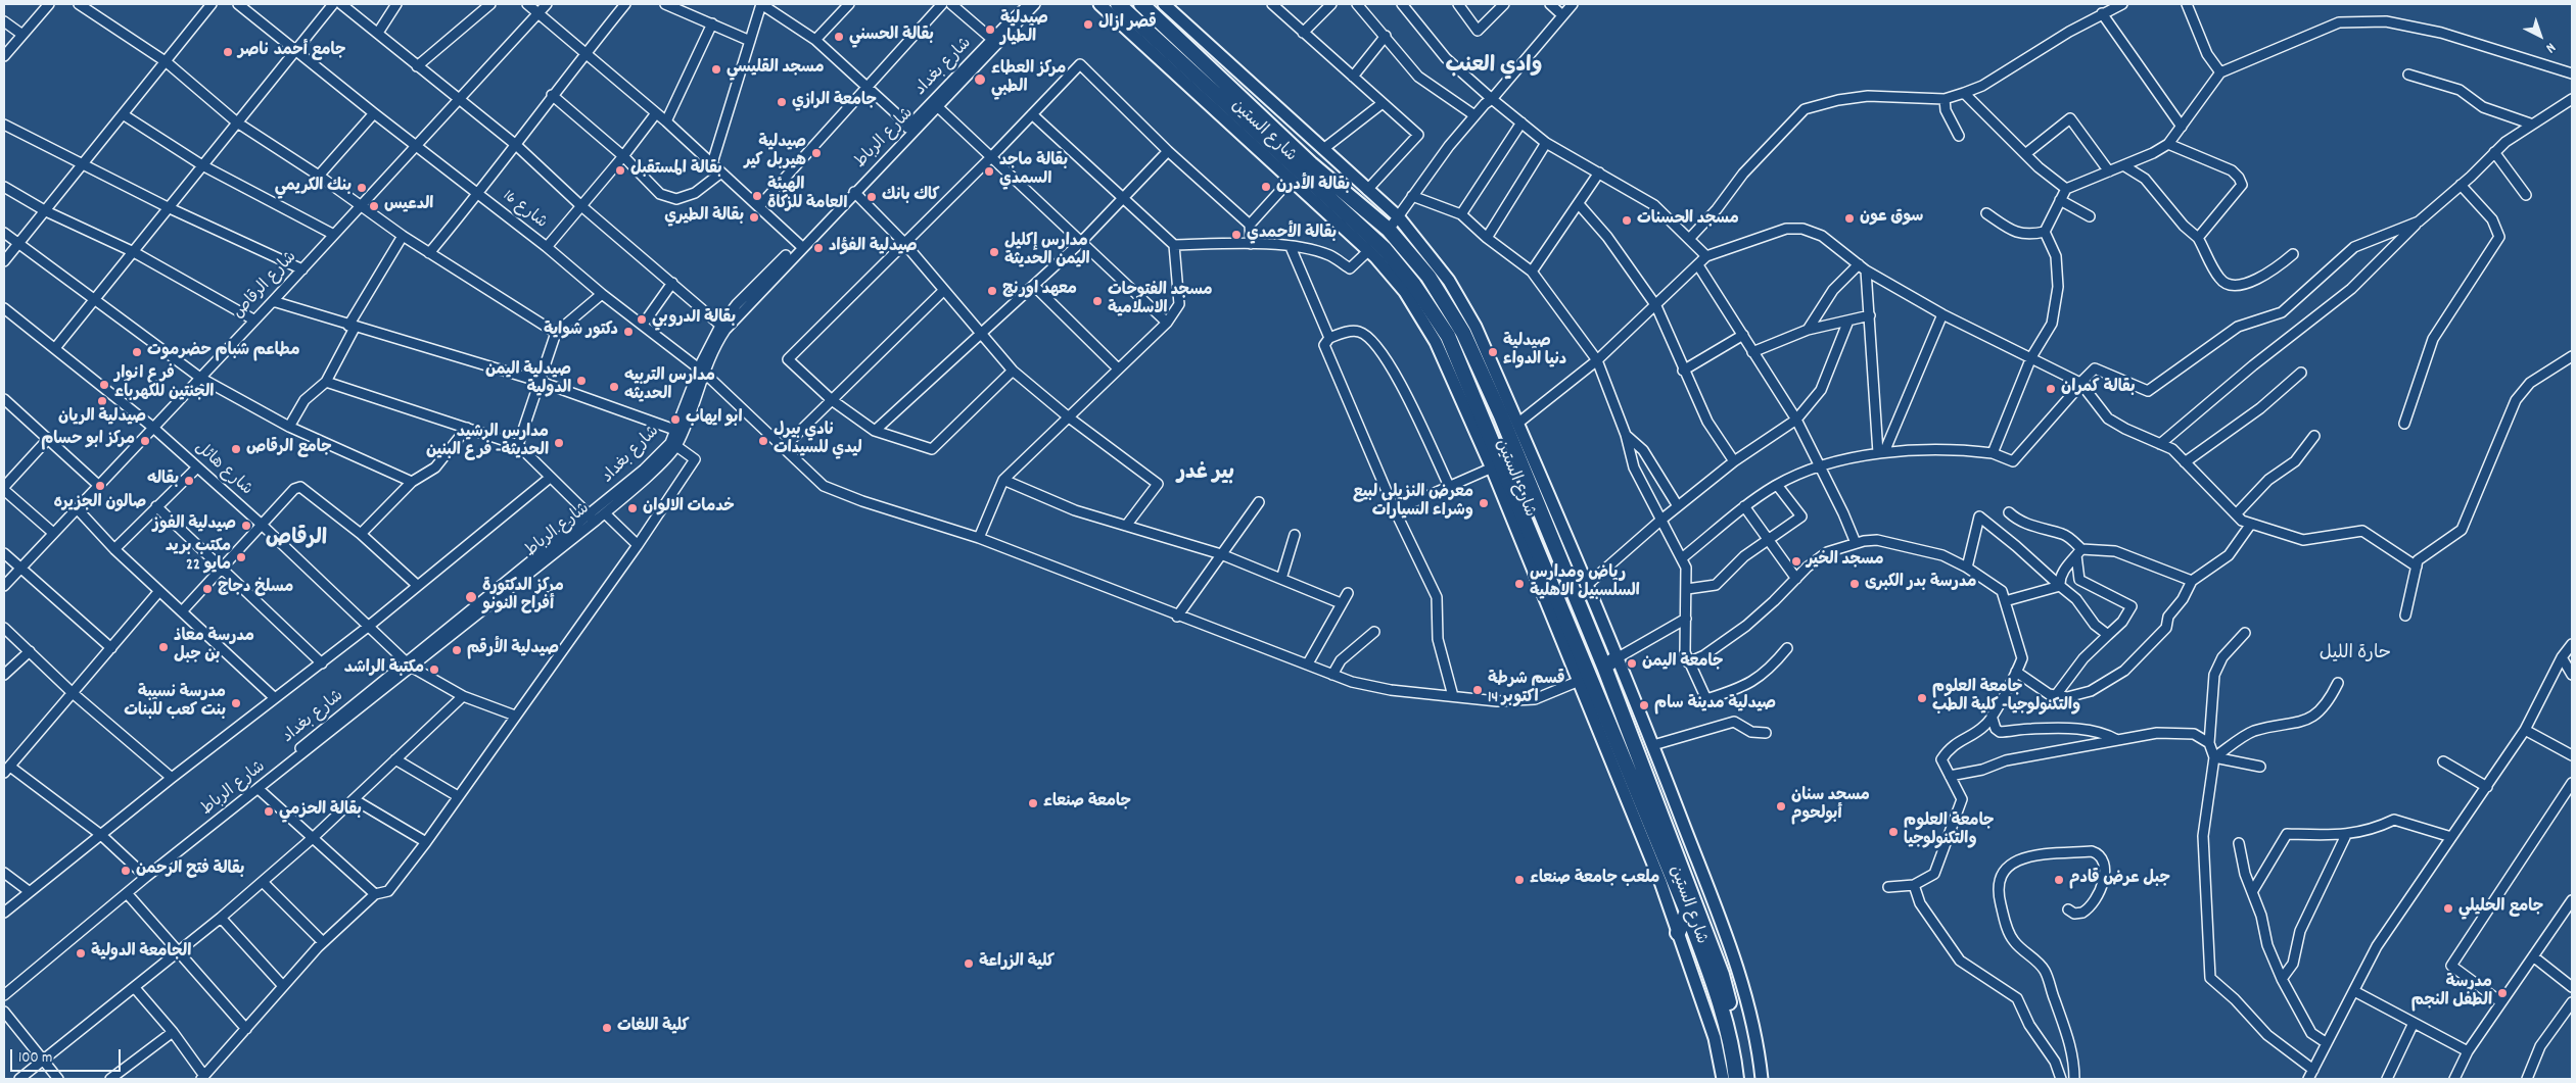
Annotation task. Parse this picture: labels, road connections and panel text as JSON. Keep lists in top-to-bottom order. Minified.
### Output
{"streets":{"highway":["شارع الستين"],"street":["شارع بغداد","شارع الرباط","شارع 16","شارع الرقاص","شارع هائل"]},"crossings":[["شارع بغداد","شارع الرباط"],["شارع بغداد","شارع 16"],["شارع بغداد","شارع هائل"],["شارع الستين","شارع 16"],["شارع الرباط","شارع هائل"],["شارع 16","شارع الرقاص"],["شارع الرقاص","شارع هائل"]],"districts":["وادي العنب","بير غدر","الرقاص","حارة الليل"],"places":["قصر ازال","صيدلية الطيار","بقالة الحسني","جامع أحمد ناصر","مسجد القليسي","مركز العطاء الطبي","جامعة الرازي","صيدلية هيربل كير","بقالة المستقبل","بقالة ماجد السمدي","بقالة الأدرن","بنك الكريمي","الهيئة العامة للزكاة","كاك بانك","الدعيس","بقالة الطيري","سوق عون","مسجد الحسنات","بقالة الأحمدي","صيدلية الفؤاد","مدارس إكليل اليمن الحديثة","معهد اورنج","مسجد الفتوحات الاسلامية","بقالة الدروبي","دكتور شواية","مطاعم شبام حضرموت","صيدلية دنيا الدواء","صيدلية اليمن الدولية","فرع انوار الجنتين للكهرباء","مدارس التربيه الحديثه","بقالة كمران","صيدلية الريان","ابو ايهاب","مركز ابو حسام","نادي بيرل ليدي للسيدات","مدارس الرشيد الحديثة- فرع البنين","جامع الرقاص","بقاله","صالون الجزيره","معرض النزيلي لبيع وشراء السيارات","خدمات الالوان","صيدلية الفوز","مكتب بريد 22 مايو","مسجد الخير","رياض ومدارس السلسبيل الاهلية","مدرسة بدر الكبرى","مسلخ دجاج","مركز الدكتورة أفراح النونو","مدرسة معاذ بن جبل","صيدلية الأرقم","جامعة اليمن","مكتبة الراشد","قسم شرطة 14 اكتوبر","جامعة العلوم والتكنولوجيا- كلية الطب","مدرسة نسيبة بنت كعب للبنات","صيدلية مدينة سام","جامعة صنعاء","مسجد سنان أبولحوم","بقالة الحزمي","جامعة العلوم والتكنولوجيا","بقالة فتح الرحمن","ملعب جامعة صنعاء","جبل عرض قادم","جامع الحليلي","الجامعة الدولية","كلية الزراعة","مدرسة الطفل النجم","كلية اللغات"],"scale_bar":"100 m","north":"bottom right"}
